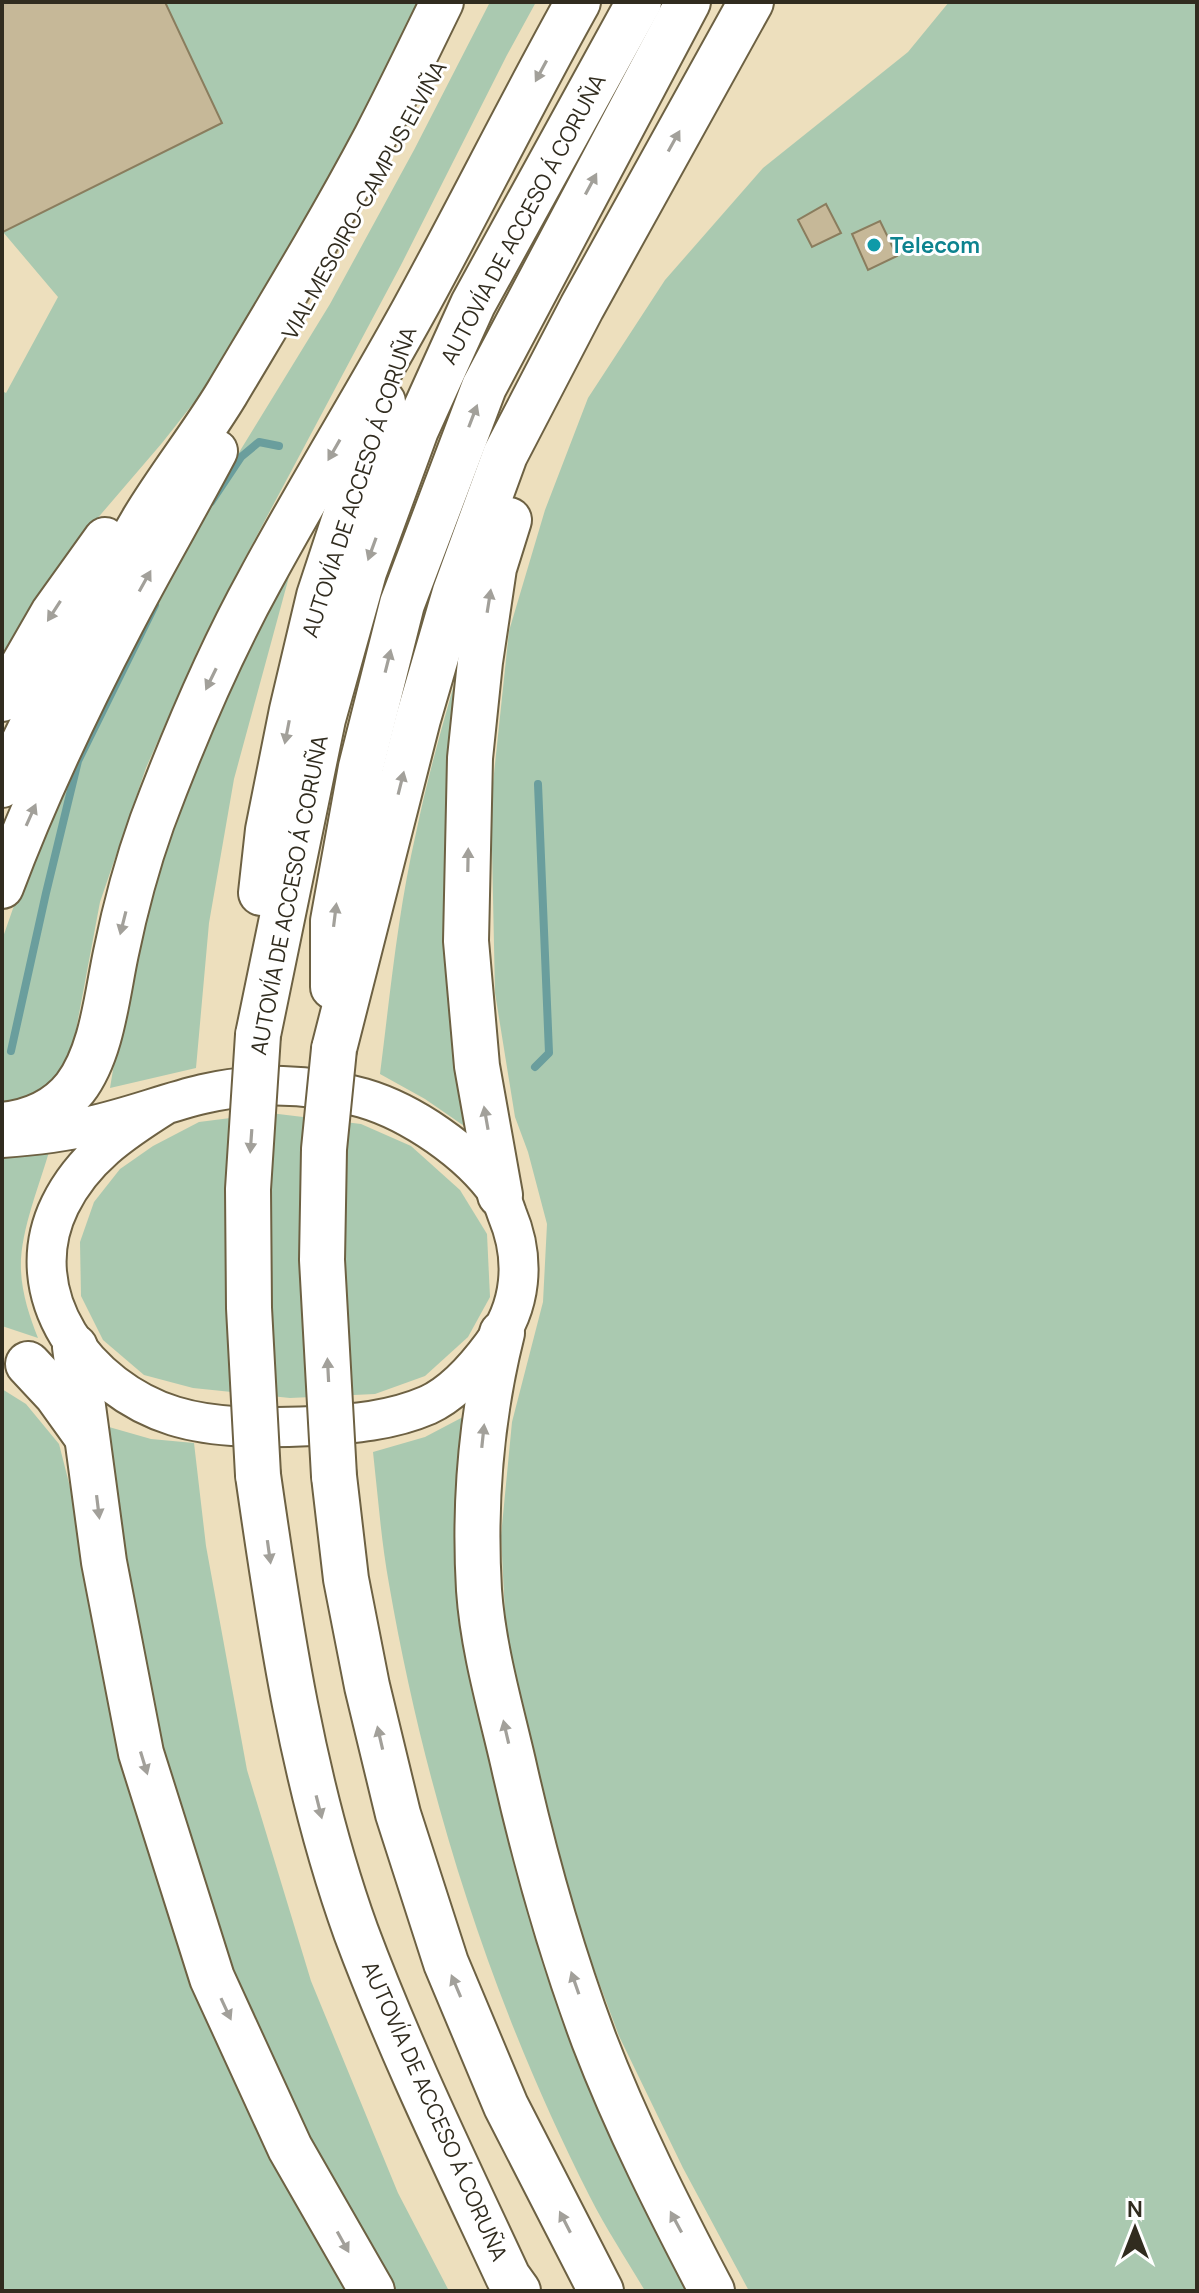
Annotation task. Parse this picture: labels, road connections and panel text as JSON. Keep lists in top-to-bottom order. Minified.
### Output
{"streets":{"highway":["AUTOVÍA DE ACCESO Á CORUÑA"],"main road":["VIAL MESOIRO-CAMPUS ELVIÑA"]},"places":["Telecom"],"north":"top"}
